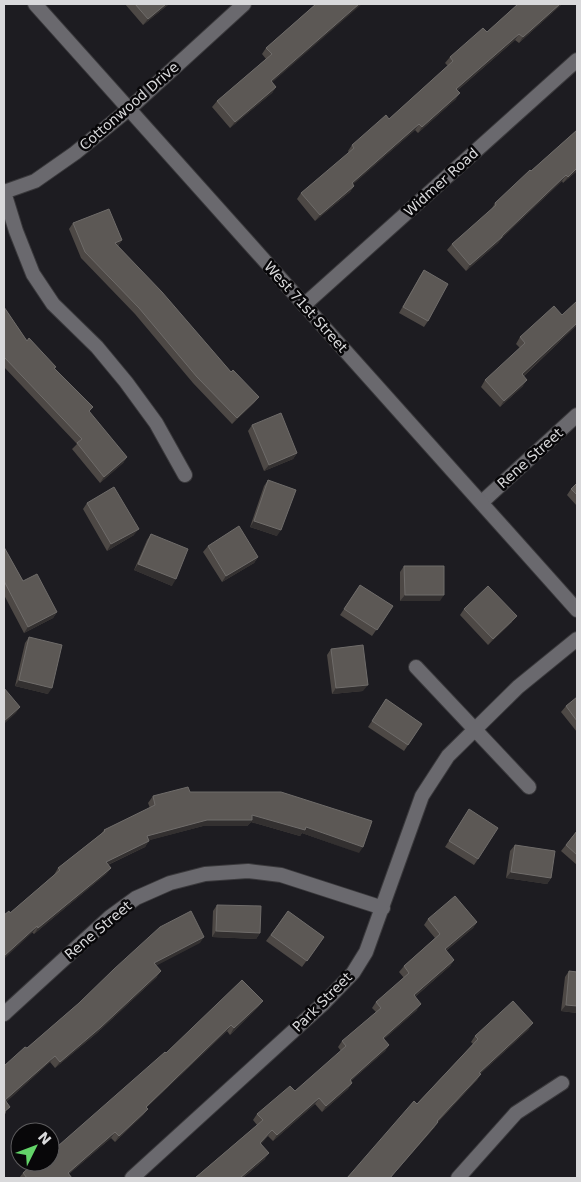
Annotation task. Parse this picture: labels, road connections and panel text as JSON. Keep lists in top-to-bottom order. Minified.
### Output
{"streets":{"street":["Cottonwood Drive","Widmer Road","West 71st Street","Rene Street","Park Street"]},"crossings":[["Cottonwood Drive","West 71st Street"],["Widmer Road","West 71st Street"],["West 71st Street","Rene Street"],["Rene Street","Park Street"]],"north":"top right"}
